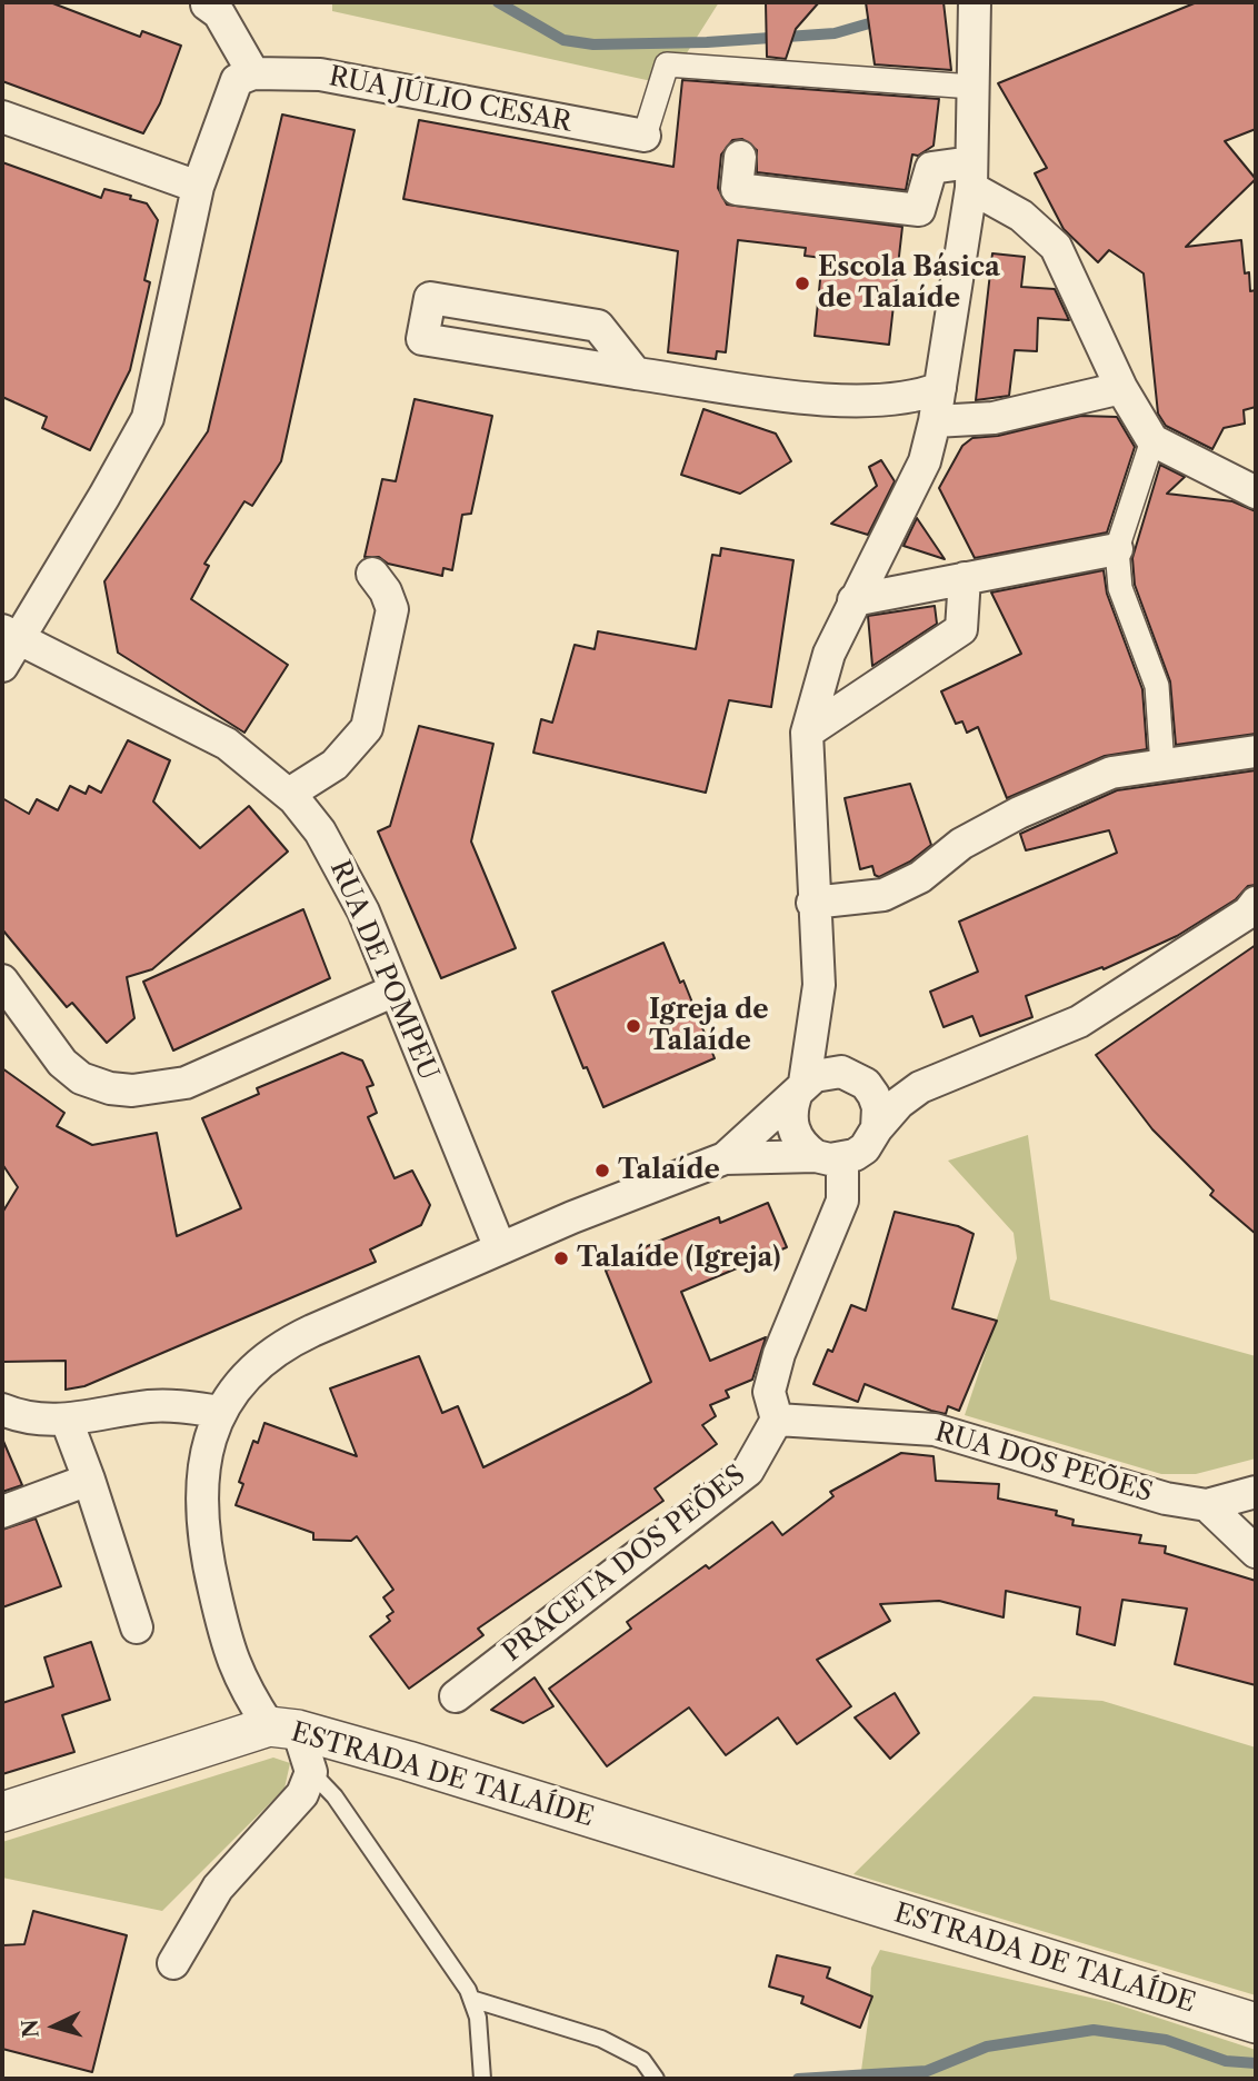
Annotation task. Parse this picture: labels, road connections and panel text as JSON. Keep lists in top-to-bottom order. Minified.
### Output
{"streets":{"street":["RUA JÚLIO CESAR","RUA DE POMPEU","RUA DOS PEÕES","PRACETA DOS PEÕES","ESTRADA DE TALAÍDE"]},"crossings":[["RUA DE POMPEU","ESTRADA DE TALAÍDE"],["RUA DOS PEÕES","PRACETA DOS PEÕES"]],"places":["Escola Básica de Talaíde","Igreja de Talaíde","Talaíde","Talaíde (Igreja)"],"north":"left"}
